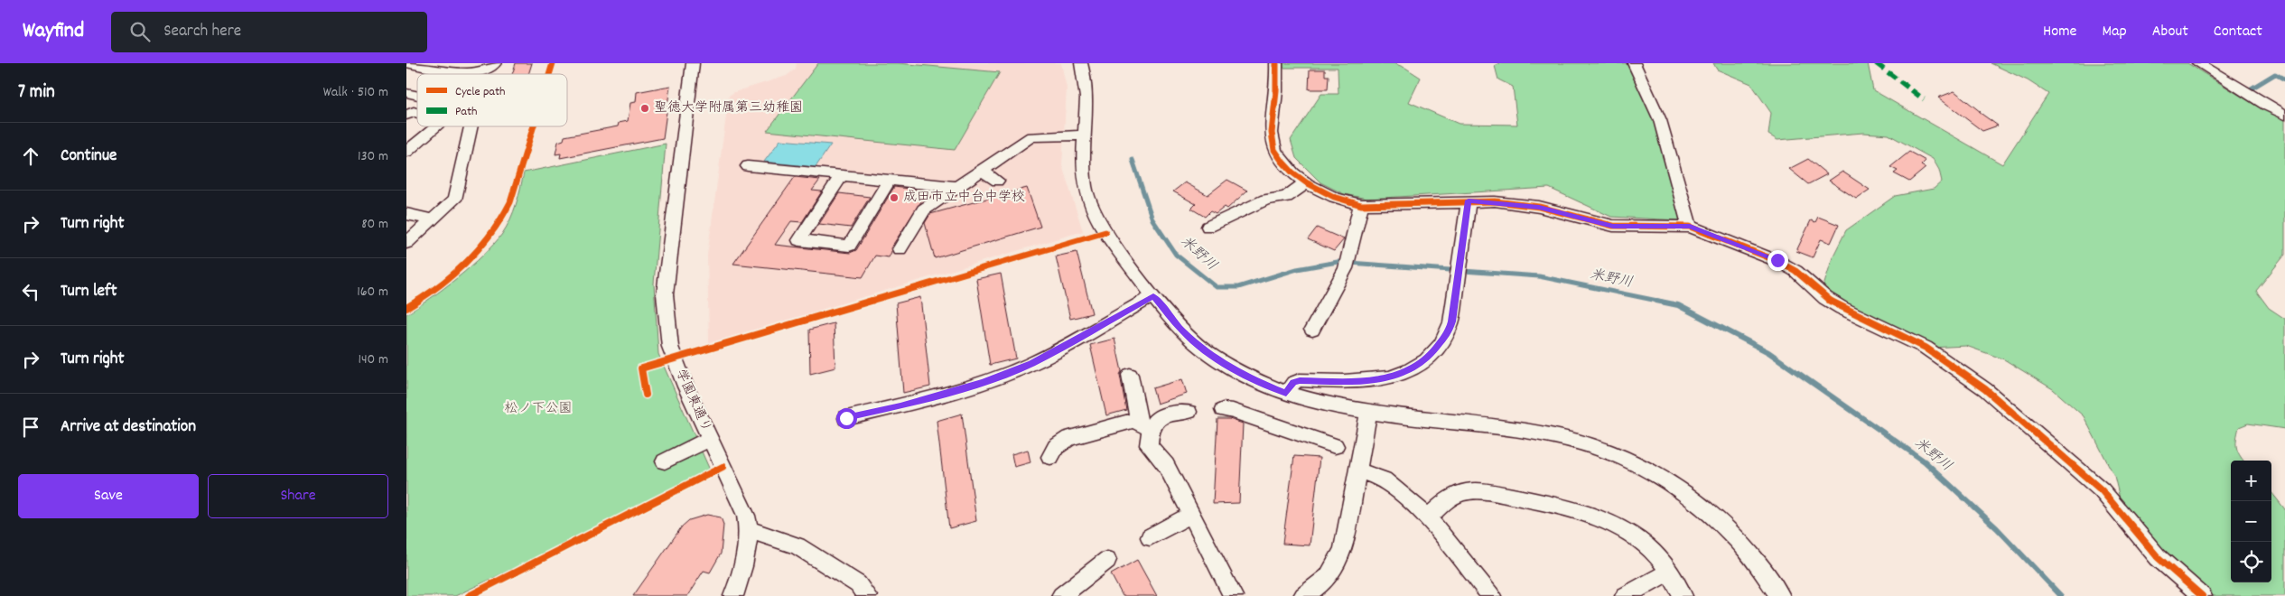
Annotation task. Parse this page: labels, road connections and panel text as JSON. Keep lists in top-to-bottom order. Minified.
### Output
{"streets":{"street":["学園東通り"]},"water":["米野川"],"parks":["松ノ下公園"],"places":["聖徳大学附属第三幼稚園","成田市立中台中学校"],"legend":["Cycle path","Path"],"page":{"header":"Wayfind","search":"Search here","nav":["Home","Map","About","Contact"],"heading":["7 min","Walk · 510 m"],"list":[["Continue","130 m"],["Turn right","80 m"],["Turn left","160 m"],["Turn right","140 m"],"Arrive at destination"],"buttons":["Save","Share"],"map_buttons":["+","−"]}}
